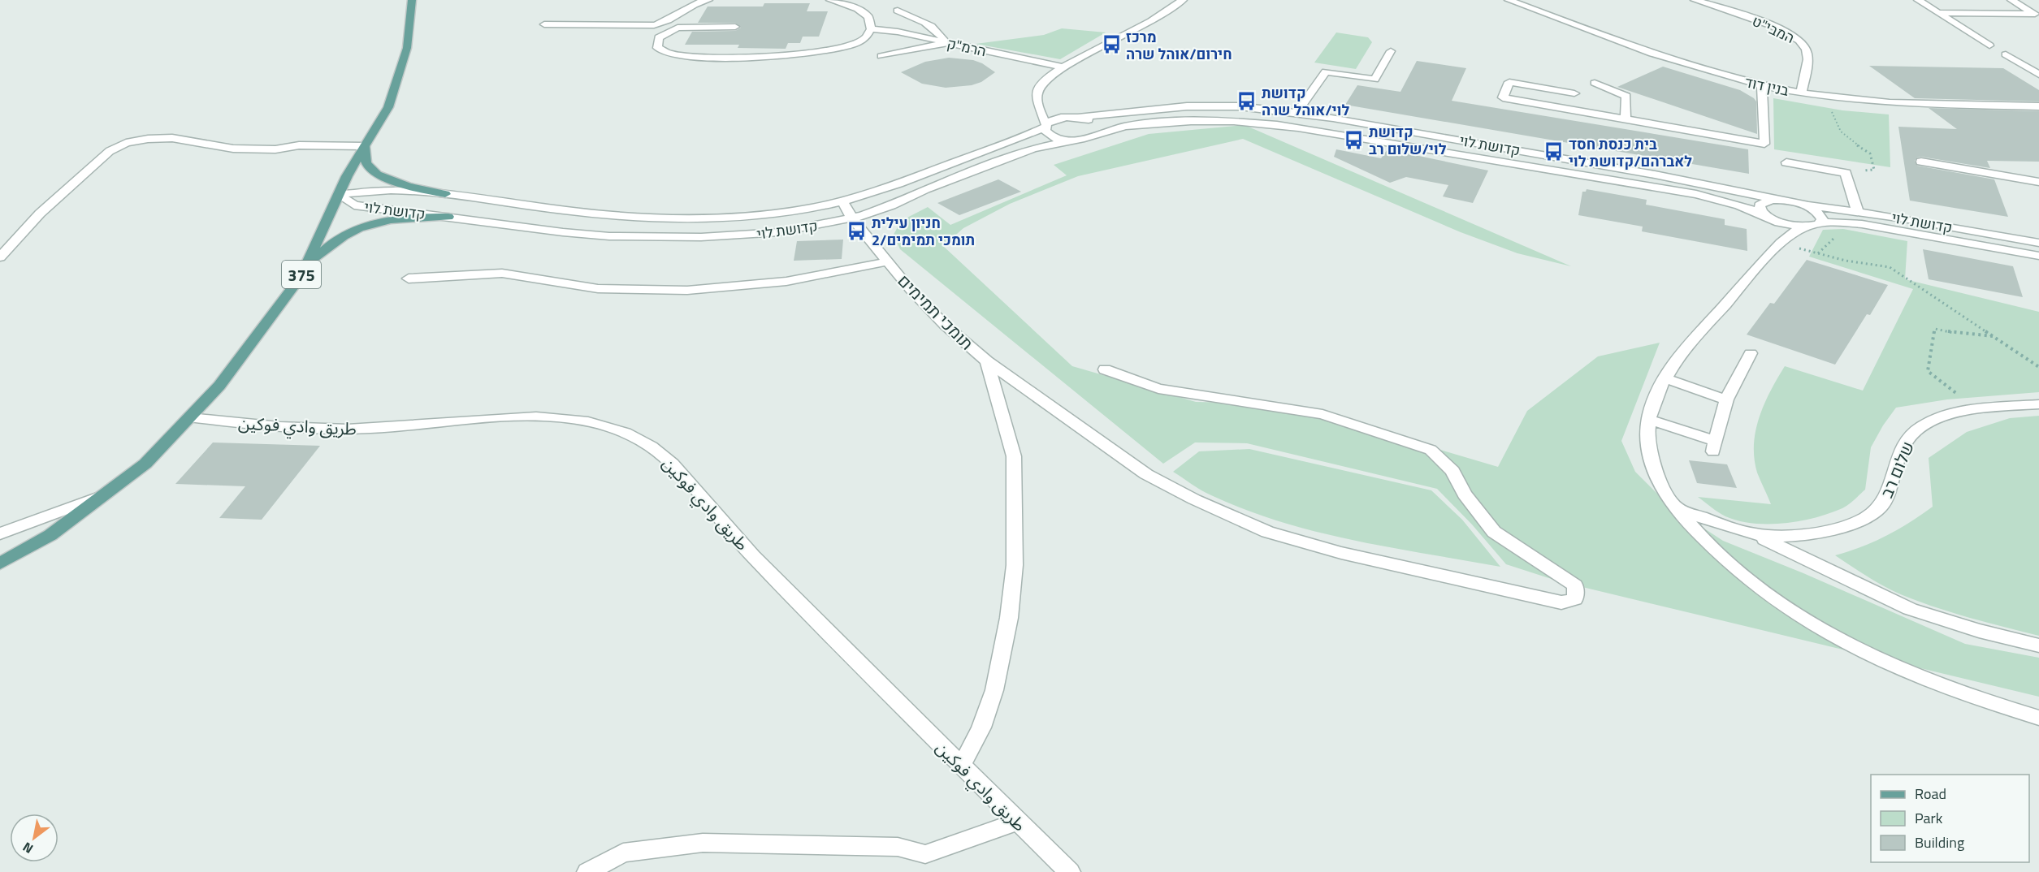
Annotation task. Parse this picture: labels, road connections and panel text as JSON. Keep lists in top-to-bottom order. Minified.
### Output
{"streets":{"main road":["375"],"street":["המבי\"ט","הרמ\"ק","בנין דוד","קדושת לוי","תומכי תמימים","طريق وادي فوکين","שלום רב"]},"crossings":[["המבי\"ט","בנין דוד"],["קדושת לוי","375"],["קדושת לוי","תומכי תמימים"],["375","طريق وادي فوکين"]],"places":{"bus stop":["מרכז חירום/אוהל שרה","קדושת לוי/אוהל שרה","קדושת לוי/שלום רב","בית כנסת חסד לאברהם/קדושת לוי","חניון עילית 2/תומכי תמימים"]},"legend":["Road","Park","Building"],"north":"bottom left"}
